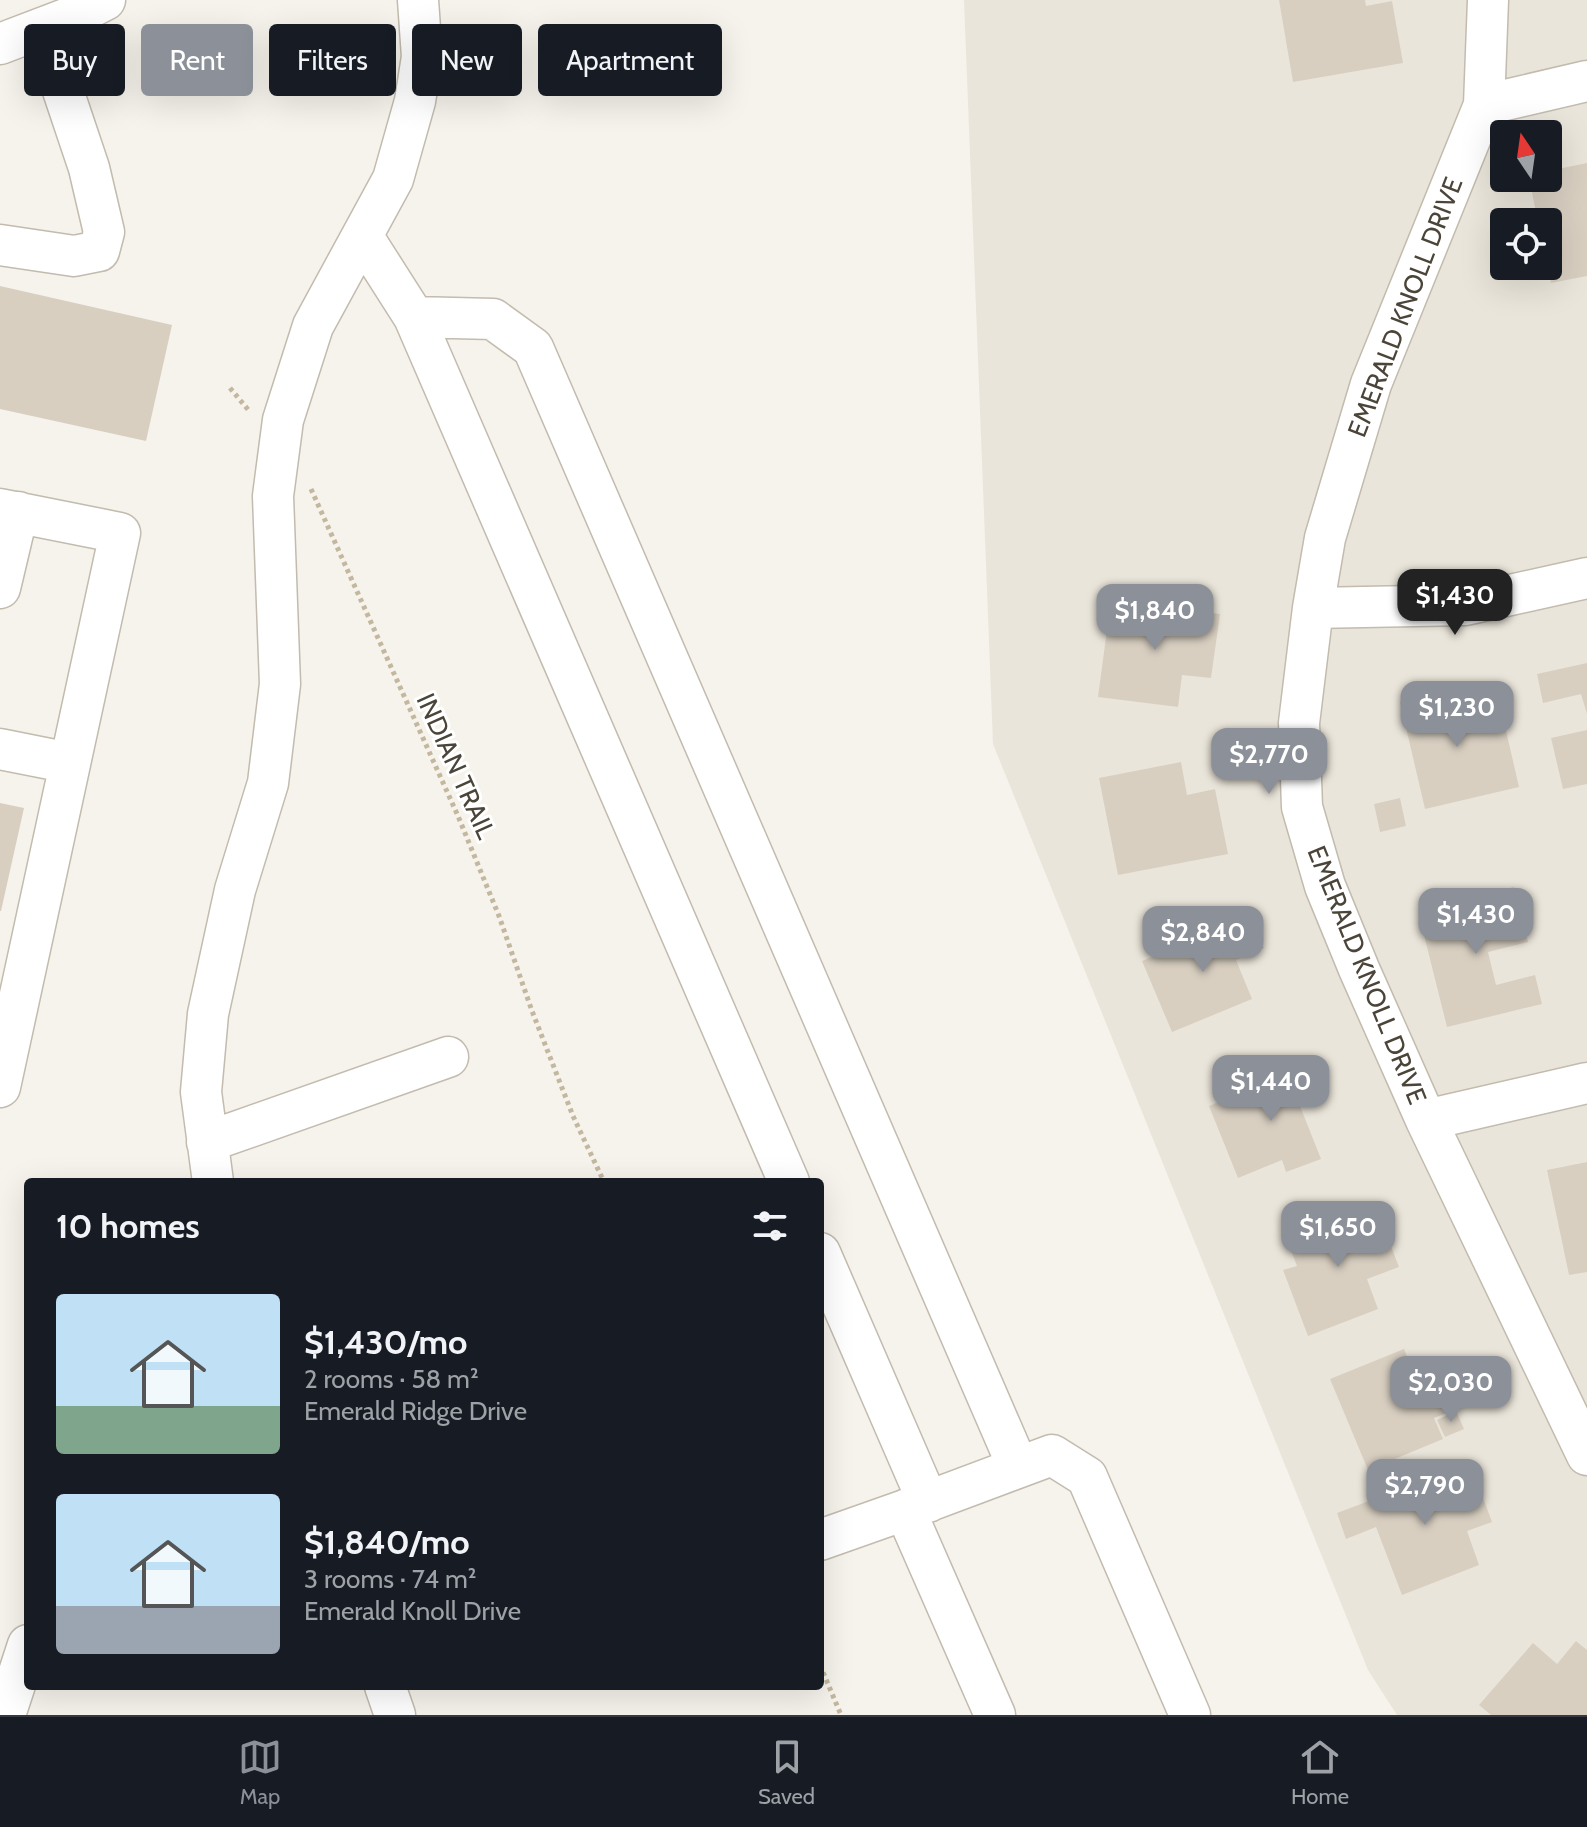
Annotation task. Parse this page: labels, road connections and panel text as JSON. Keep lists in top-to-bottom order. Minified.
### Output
{"streets":{"street":["EMERALD KNOLL DRIVE"],"path":["INDIAN TRAIL"]},"north":"top","page":{"chip":["Buy","Rent","Filters","New","Apartment"],"price":["$1,430","$1,840","$1,230","$2,770","$1,430","$2,840","$1,440","$1,650","$2,030","$2,790"],"heading":"10 homes","list":[{"name":"$1,430/mo","note":"2 rooms · 58 m² · Emerald Ridge Drive"},{"name":"$1,840/mo","note":"3 rooms · 74 m² · Emerald Knoll Drive"}],"tabs":["Map","Saved","Home"]}}
